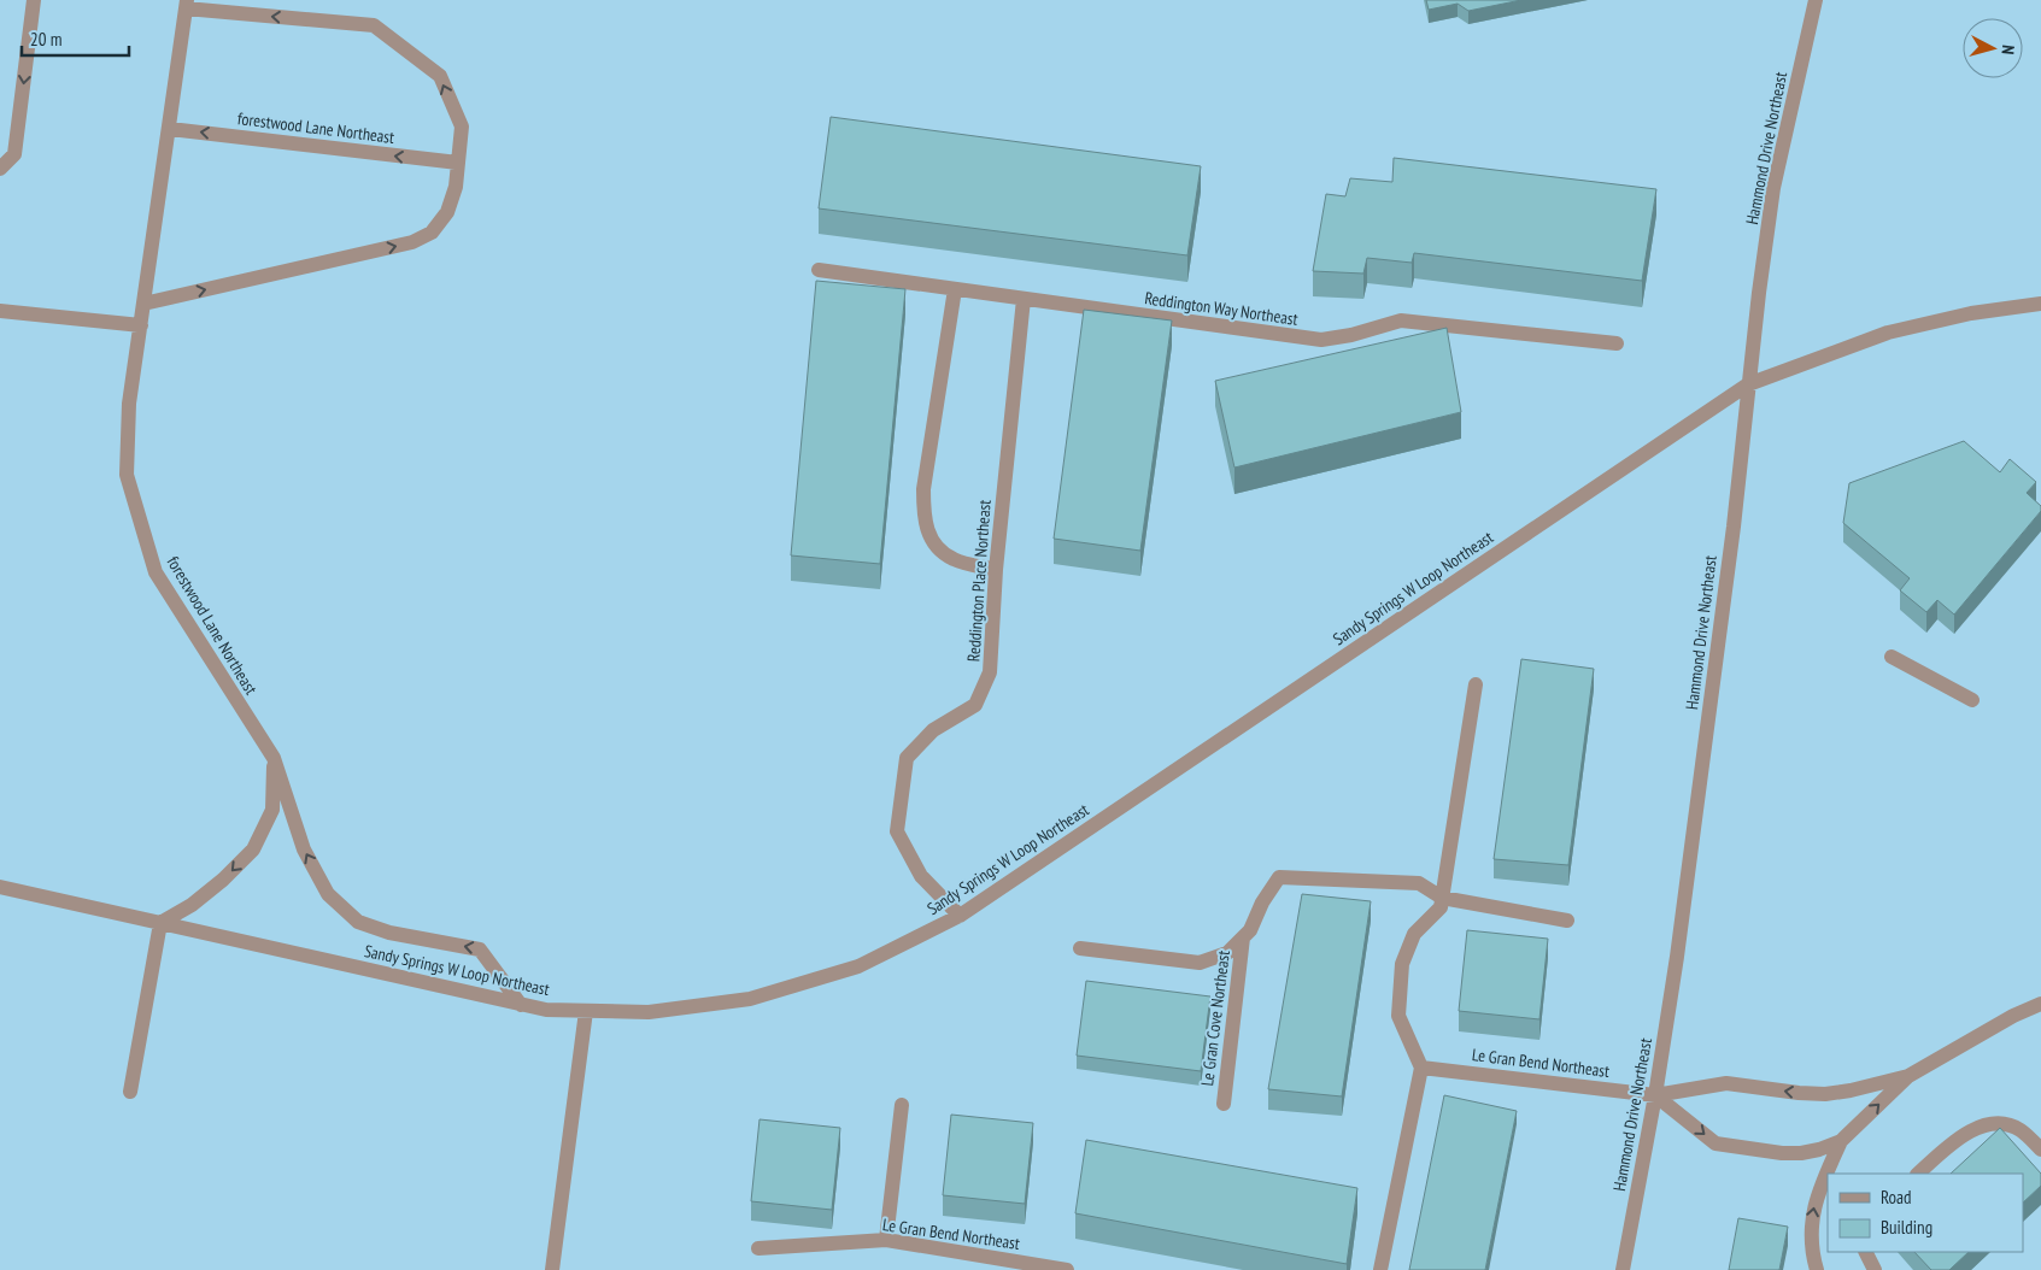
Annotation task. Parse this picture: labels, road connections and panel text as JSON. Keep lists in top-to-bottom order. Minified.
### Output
{"streets":{"street":["forestwood Lane Northeast","Hammond Drive Northeast","Reddington Way Northeast","Reddington Place Northeast","Sandy Springs W Loop Northeast","Le Gran Cove Northeast","Le Gran Bend Northeast"]},"crossings":[["forestwood Lane Northeast","Sandy Springs W Loop Northeast"],["Hammond Drive Northeast","Sandy Springs W Loop Northeast"],["Hammond Drive Northeast","Le Gran Bend Northeast"],["Reddington Way Northeast","Reddington Place Northeast"],["Reddington Place Northeast","Sandy Springs W Loop Northeast"]],"legend":["Road","Building"],"scale_bar":"20 m","north":"right"}
